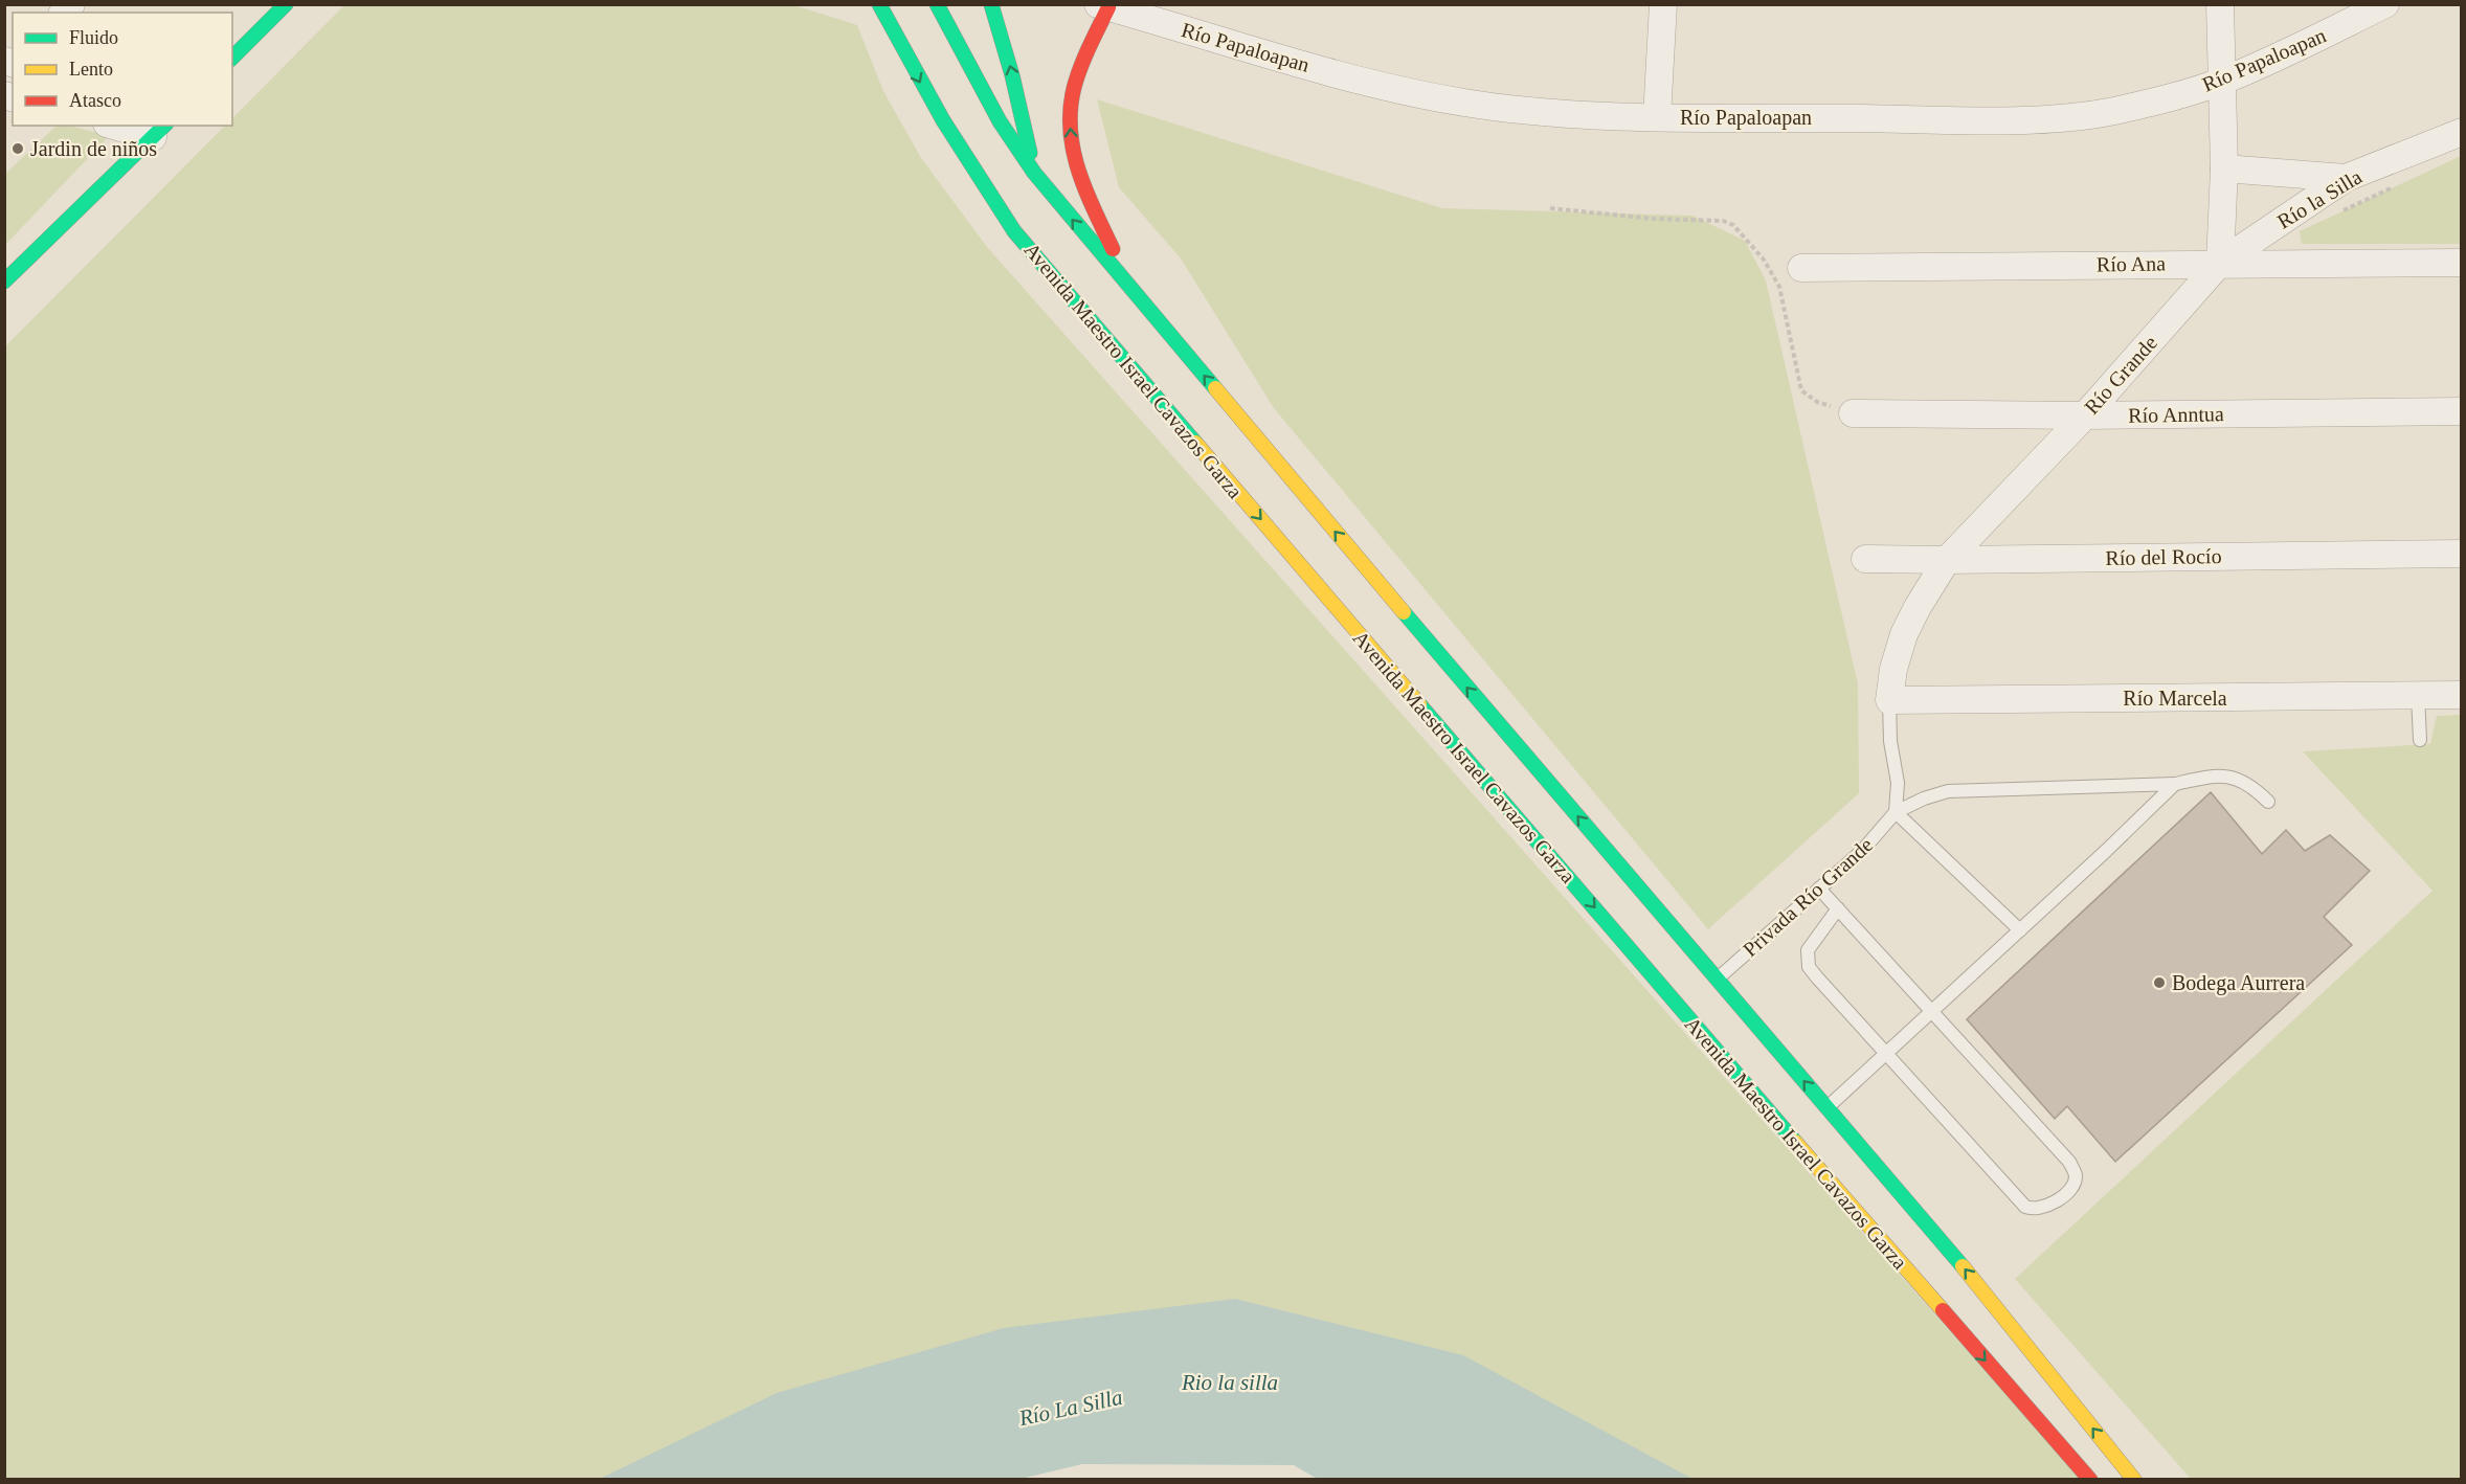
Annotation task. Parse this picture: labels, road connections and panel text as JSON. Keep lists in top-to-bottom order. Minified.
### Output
{"streets":{"main road":["Avenida Maestro Israel Cavazos Garza"],"street":["Río Papaloapan","Río la Silla","Río Ana","Río Grande","Río Anntua","Río del Rocío","Río Marcela"],"lane":["Privada Río Grande"]},"crossings":[["Río la Silla","Río Ana"],["Río la Silla","Río Grande"],["Río Ana","Río Grande"],["Río Grande","Río Anntua"],["Río Grande","Río del Rocío"],["Río Grande","Río Marcela"]],"water":["Rio la silla","Río La Silla"],"places":["Jardin de niños","Bodega Aurrera"],"legend":["Fluido","Lento","Atasco"]}
